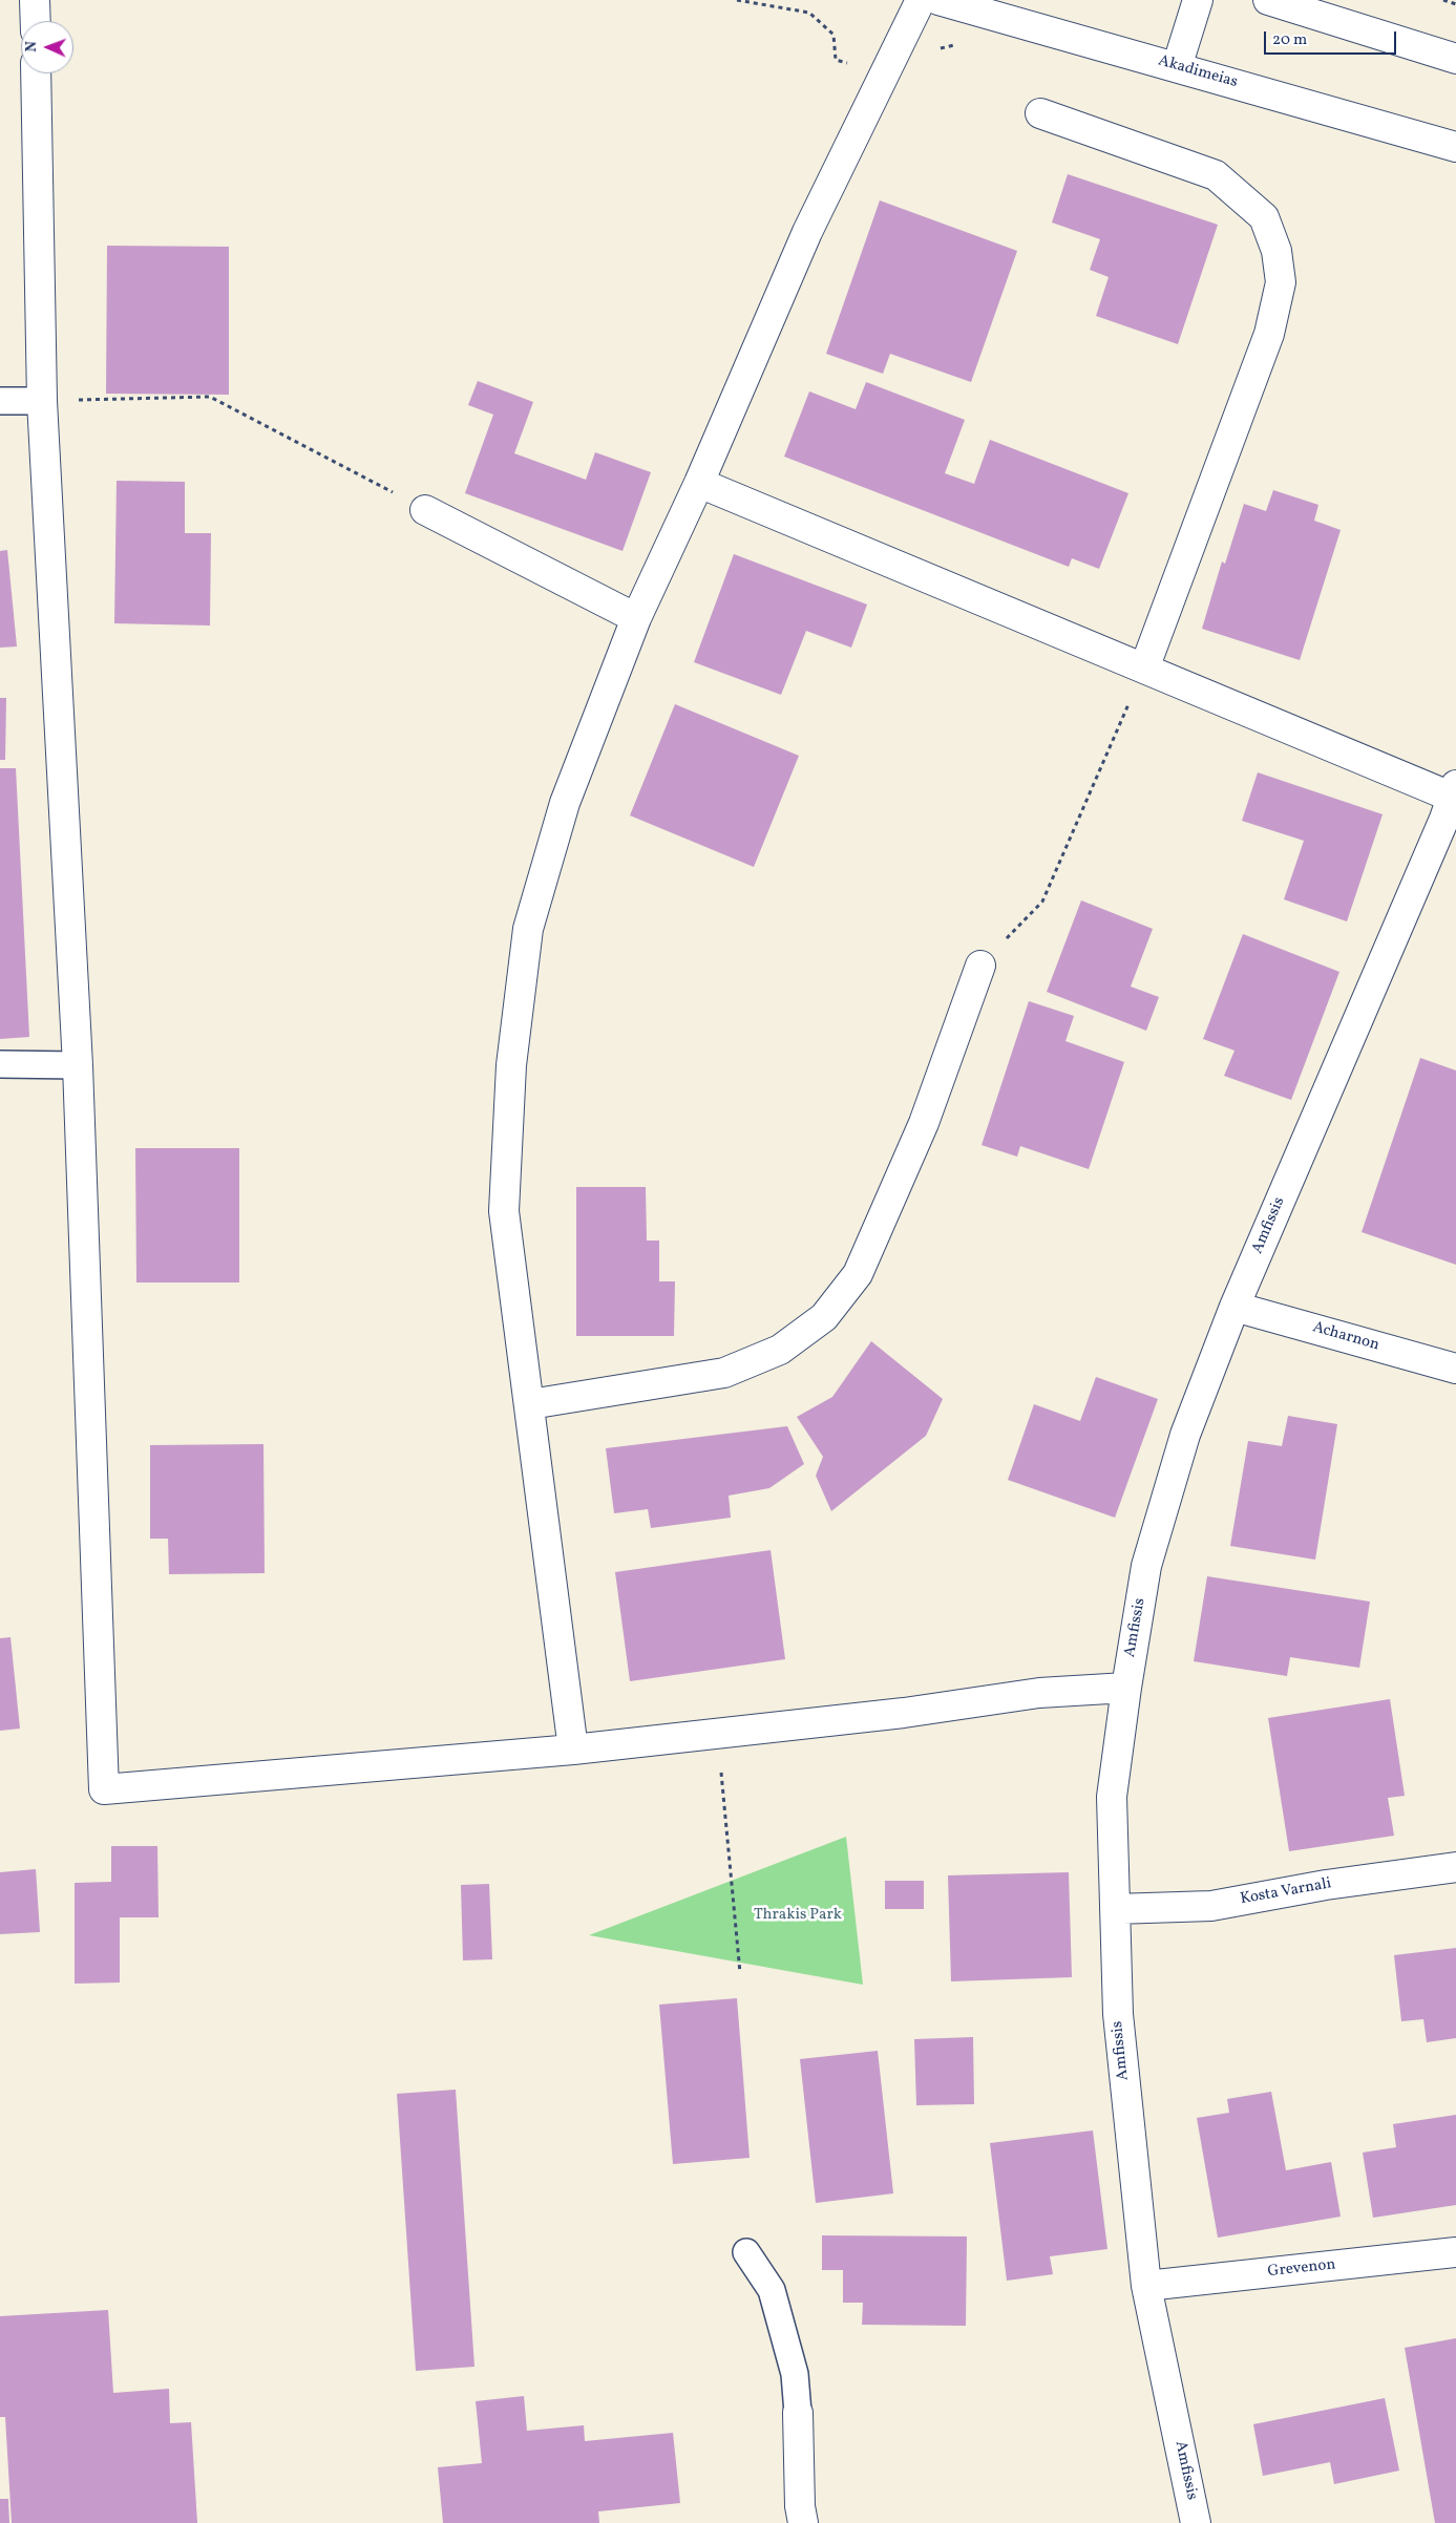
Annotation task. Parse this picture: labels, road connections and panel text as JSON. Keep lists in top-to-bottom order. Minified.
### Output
{"streets":{"street":["Akadimeias","Amfissis","Acharnon","Kosta Varnali","Grevenon"]},"crossings":[["Amfissis","Acharnon"],["Amfissis","Kosta Varnali"],["Amfissis","Grevenon"]],"parks":["Thrakis Park"],"scale_bar":"20 m","north":"left"}
